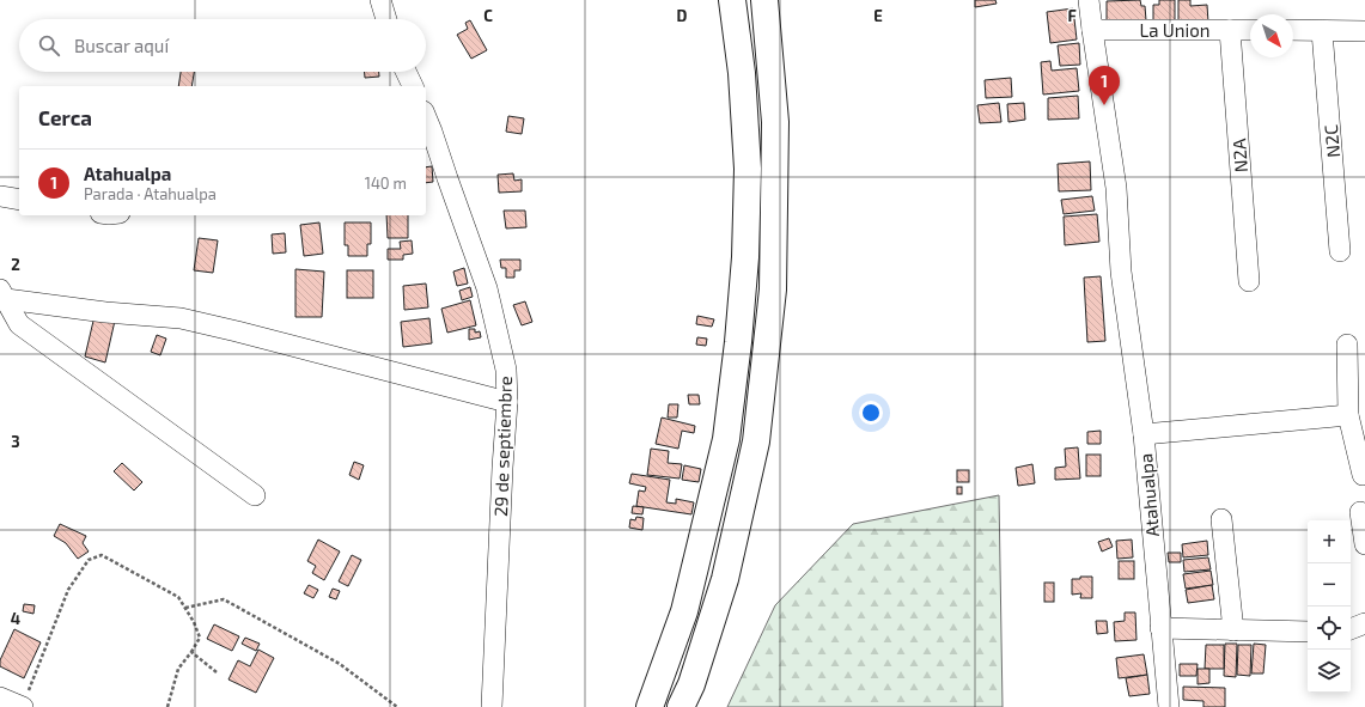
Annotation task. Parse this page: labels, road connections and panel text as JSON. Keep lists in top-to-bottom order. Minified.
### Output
{"streets":{"street":["La Union","N2C","N2A","29 de septiembre","Atahualpa"]},"crossings":[["La Union","N2A"],["La Union","Atahualpa"]],"north":"bottom right","page":{"search":"Buscar aquí","pins":"1","heading":"Cerca","list":[{"mark":"1","name":"Atahualpa","note":"Parada · Atahualpa","value":"140 m"}],"map_buttons":["+","−"]},"grid":{"columns":["C","D","E","F"],"rows":["2","3","4"]}}
